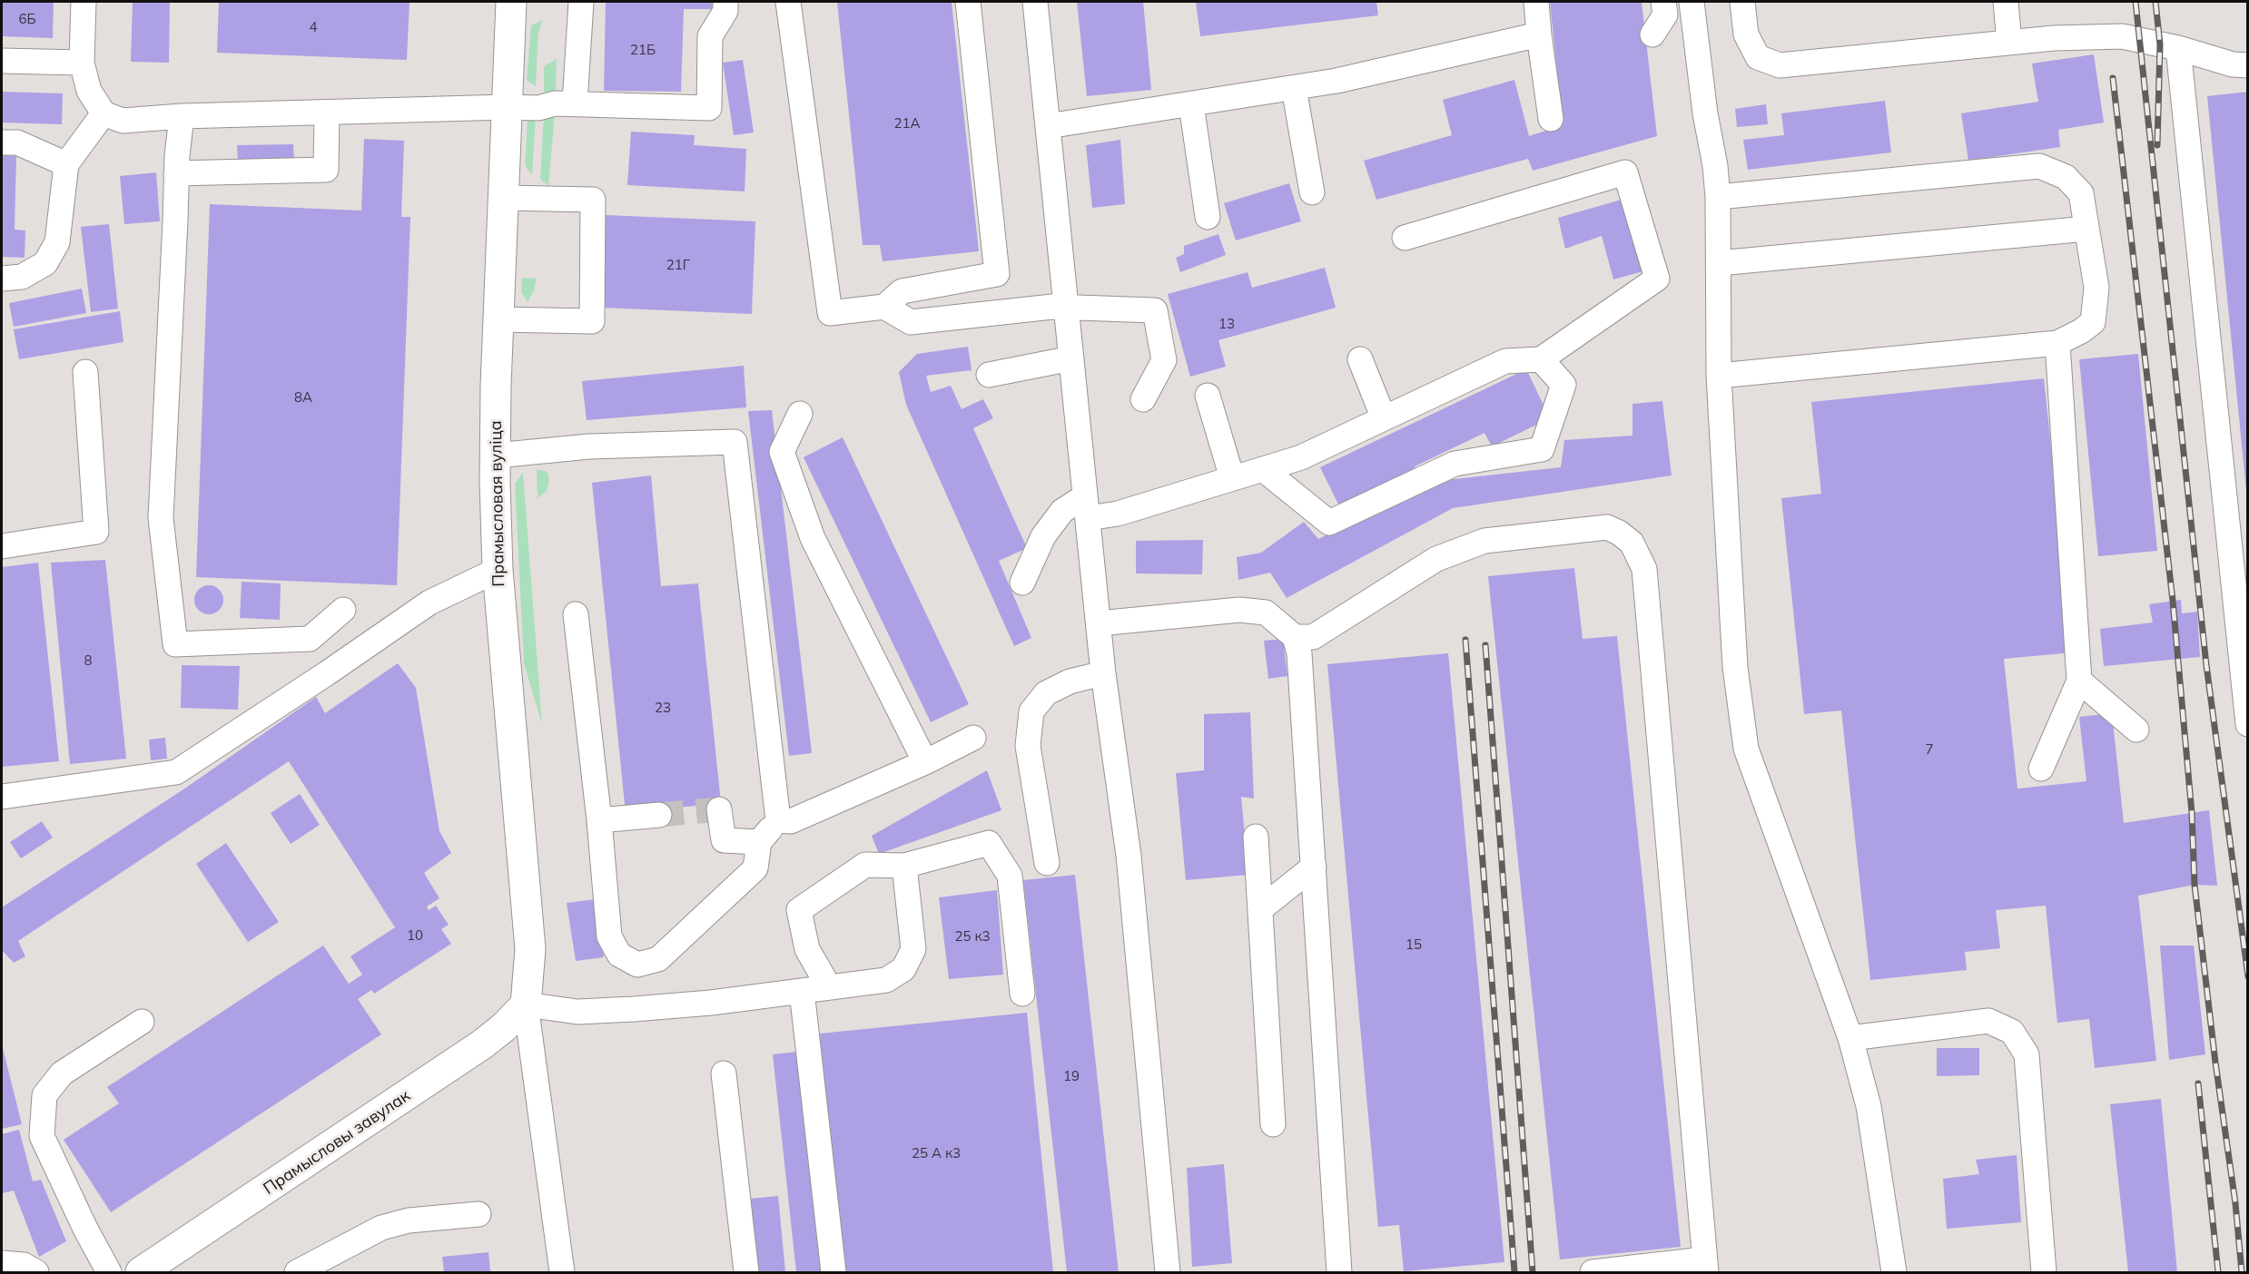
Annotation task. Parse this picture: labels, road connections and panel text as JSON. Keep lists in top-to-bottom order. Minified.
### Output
{"streets":{"main road":["Прамысловая вуліца","Прамысловы завулак"]},"crossings":[["Прамысловая вуліца","Прамысловы завулак"]],"house_numbers":["6Б","4","21Б","21А","21Г","13","8А","8","23","7","10","25 к3","15","19","25 А к3"]}
